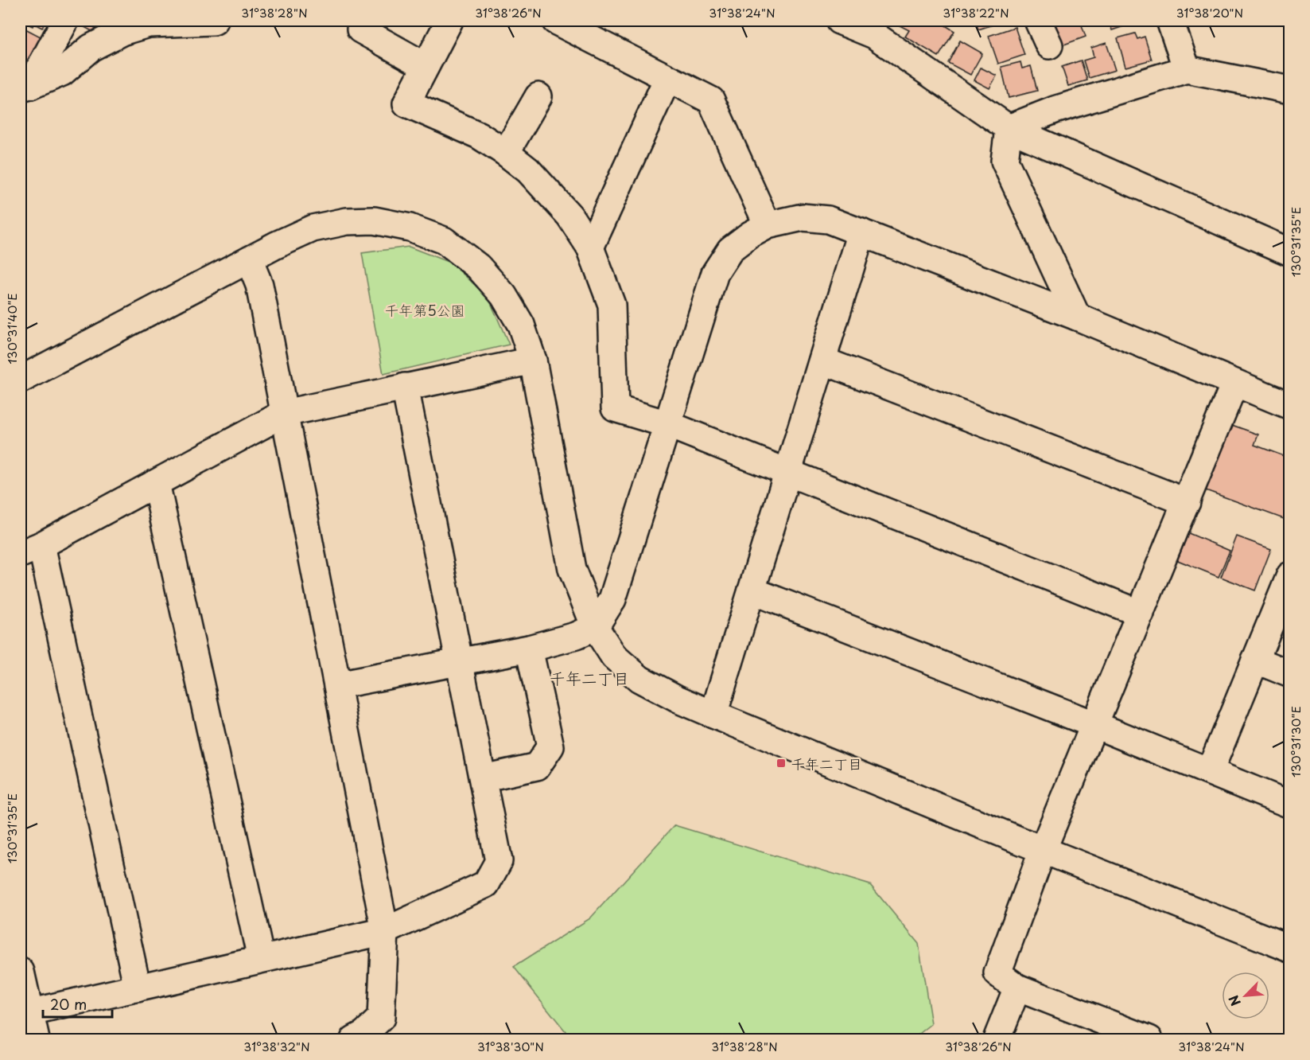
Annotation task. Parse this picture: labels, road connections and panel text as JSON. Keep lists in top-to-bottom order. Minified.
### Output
{"districts":["千年二丁目"],"parks":["千年第5公園"],"places":{"transit":["千年二丁目"]},"scale_bar":"20 m","north":"bottom left","coordinates":["31°38'28\"N","31°38'26\"N","31°38'24\"N","31°38'22\"N","31°38'20\"N","130°31'35\"E","130°31'40\"E","130°31'30\"E","31°38'32\"N","31°38'30\"N"]}
